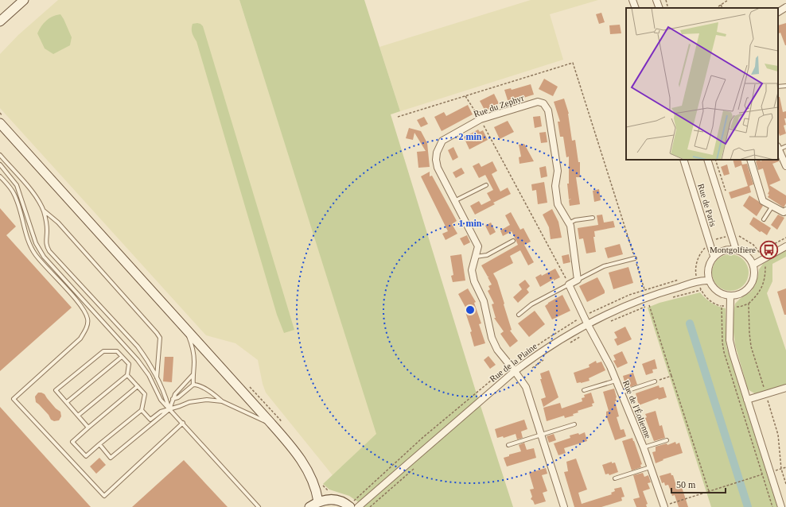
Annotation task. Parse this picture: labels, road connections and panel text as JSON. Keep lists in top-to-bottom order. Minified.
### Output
{"streets":{"street":["Rue du Zephyr","Rue de Paris","Rue de la Plaine","Rue de l'Éolienne"]},"crossings":[["Rue du Zephyr","Rue de la Plaine"],["Rue de Paris","Rue de la Plaine"],["Rue de la Plaine","Rue de l'Éolienne"]],"places":{"bus stop":["Montgolfière"]},"scale_bar":"50 m","rings":["2 min","1 min"]}
